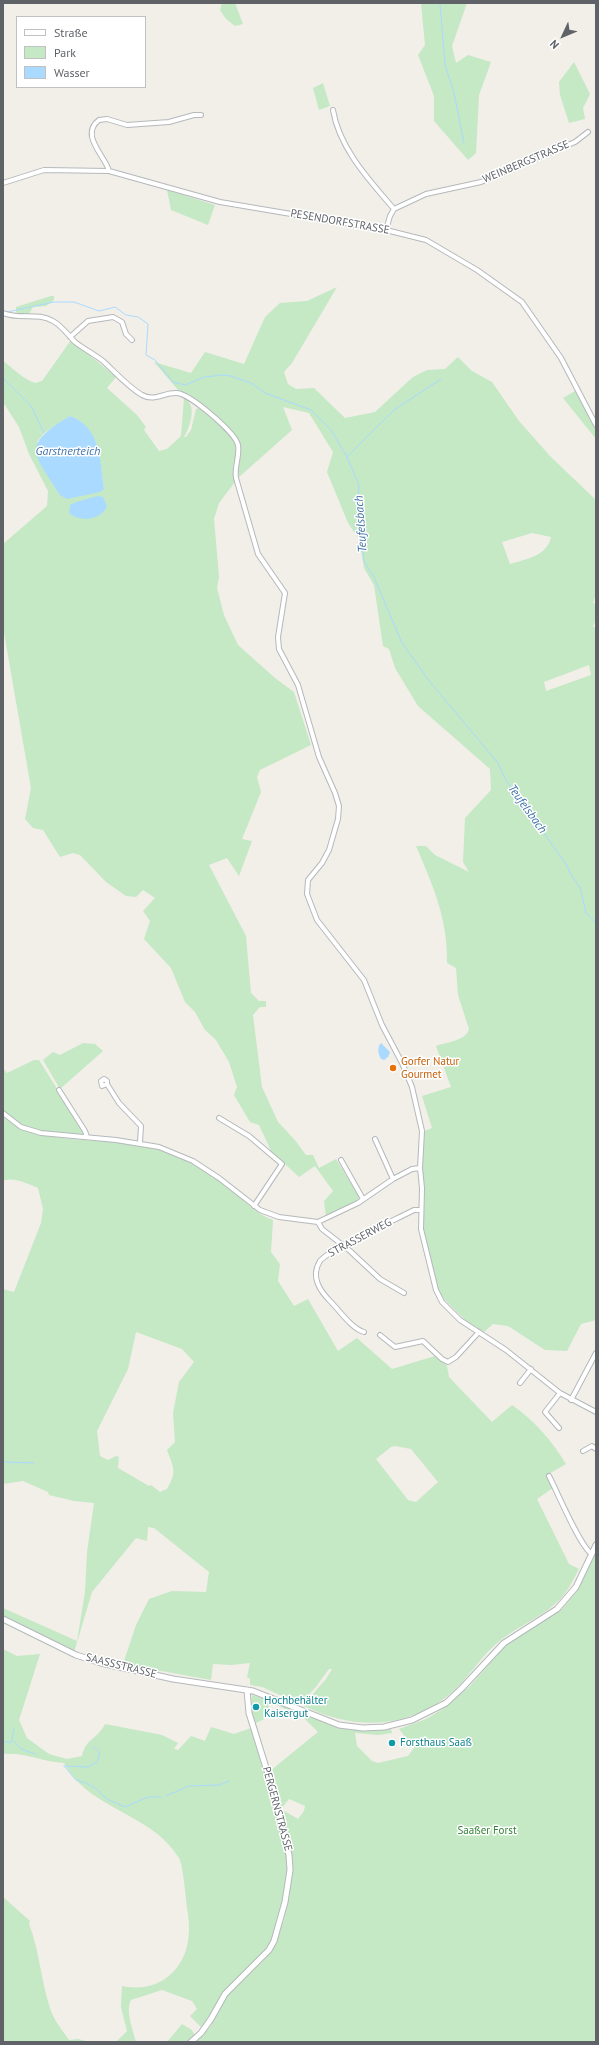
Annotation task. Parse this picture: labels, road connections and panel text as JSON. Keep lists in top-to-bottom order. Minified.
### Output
{"streets":{"street":["WEINBERGSTRASSE","PESENDORFSTRASSE","STRASSERWEG","SAASSSTRASSE","PERGERNSTRASSE"]},"crossings":[["SAASSSTRASSE","PERGERNSTRASSE"]],"water":["Garstnerteich","Teufelsbach"],"parks":["Saaßer Forst"],"places":["Gorfer Natur Gourmet","Hochbehälter Kaisergut","Forsthaus Saaß"],"legend":["Straße","Park","Wasser"],"north":"bottom left"}
